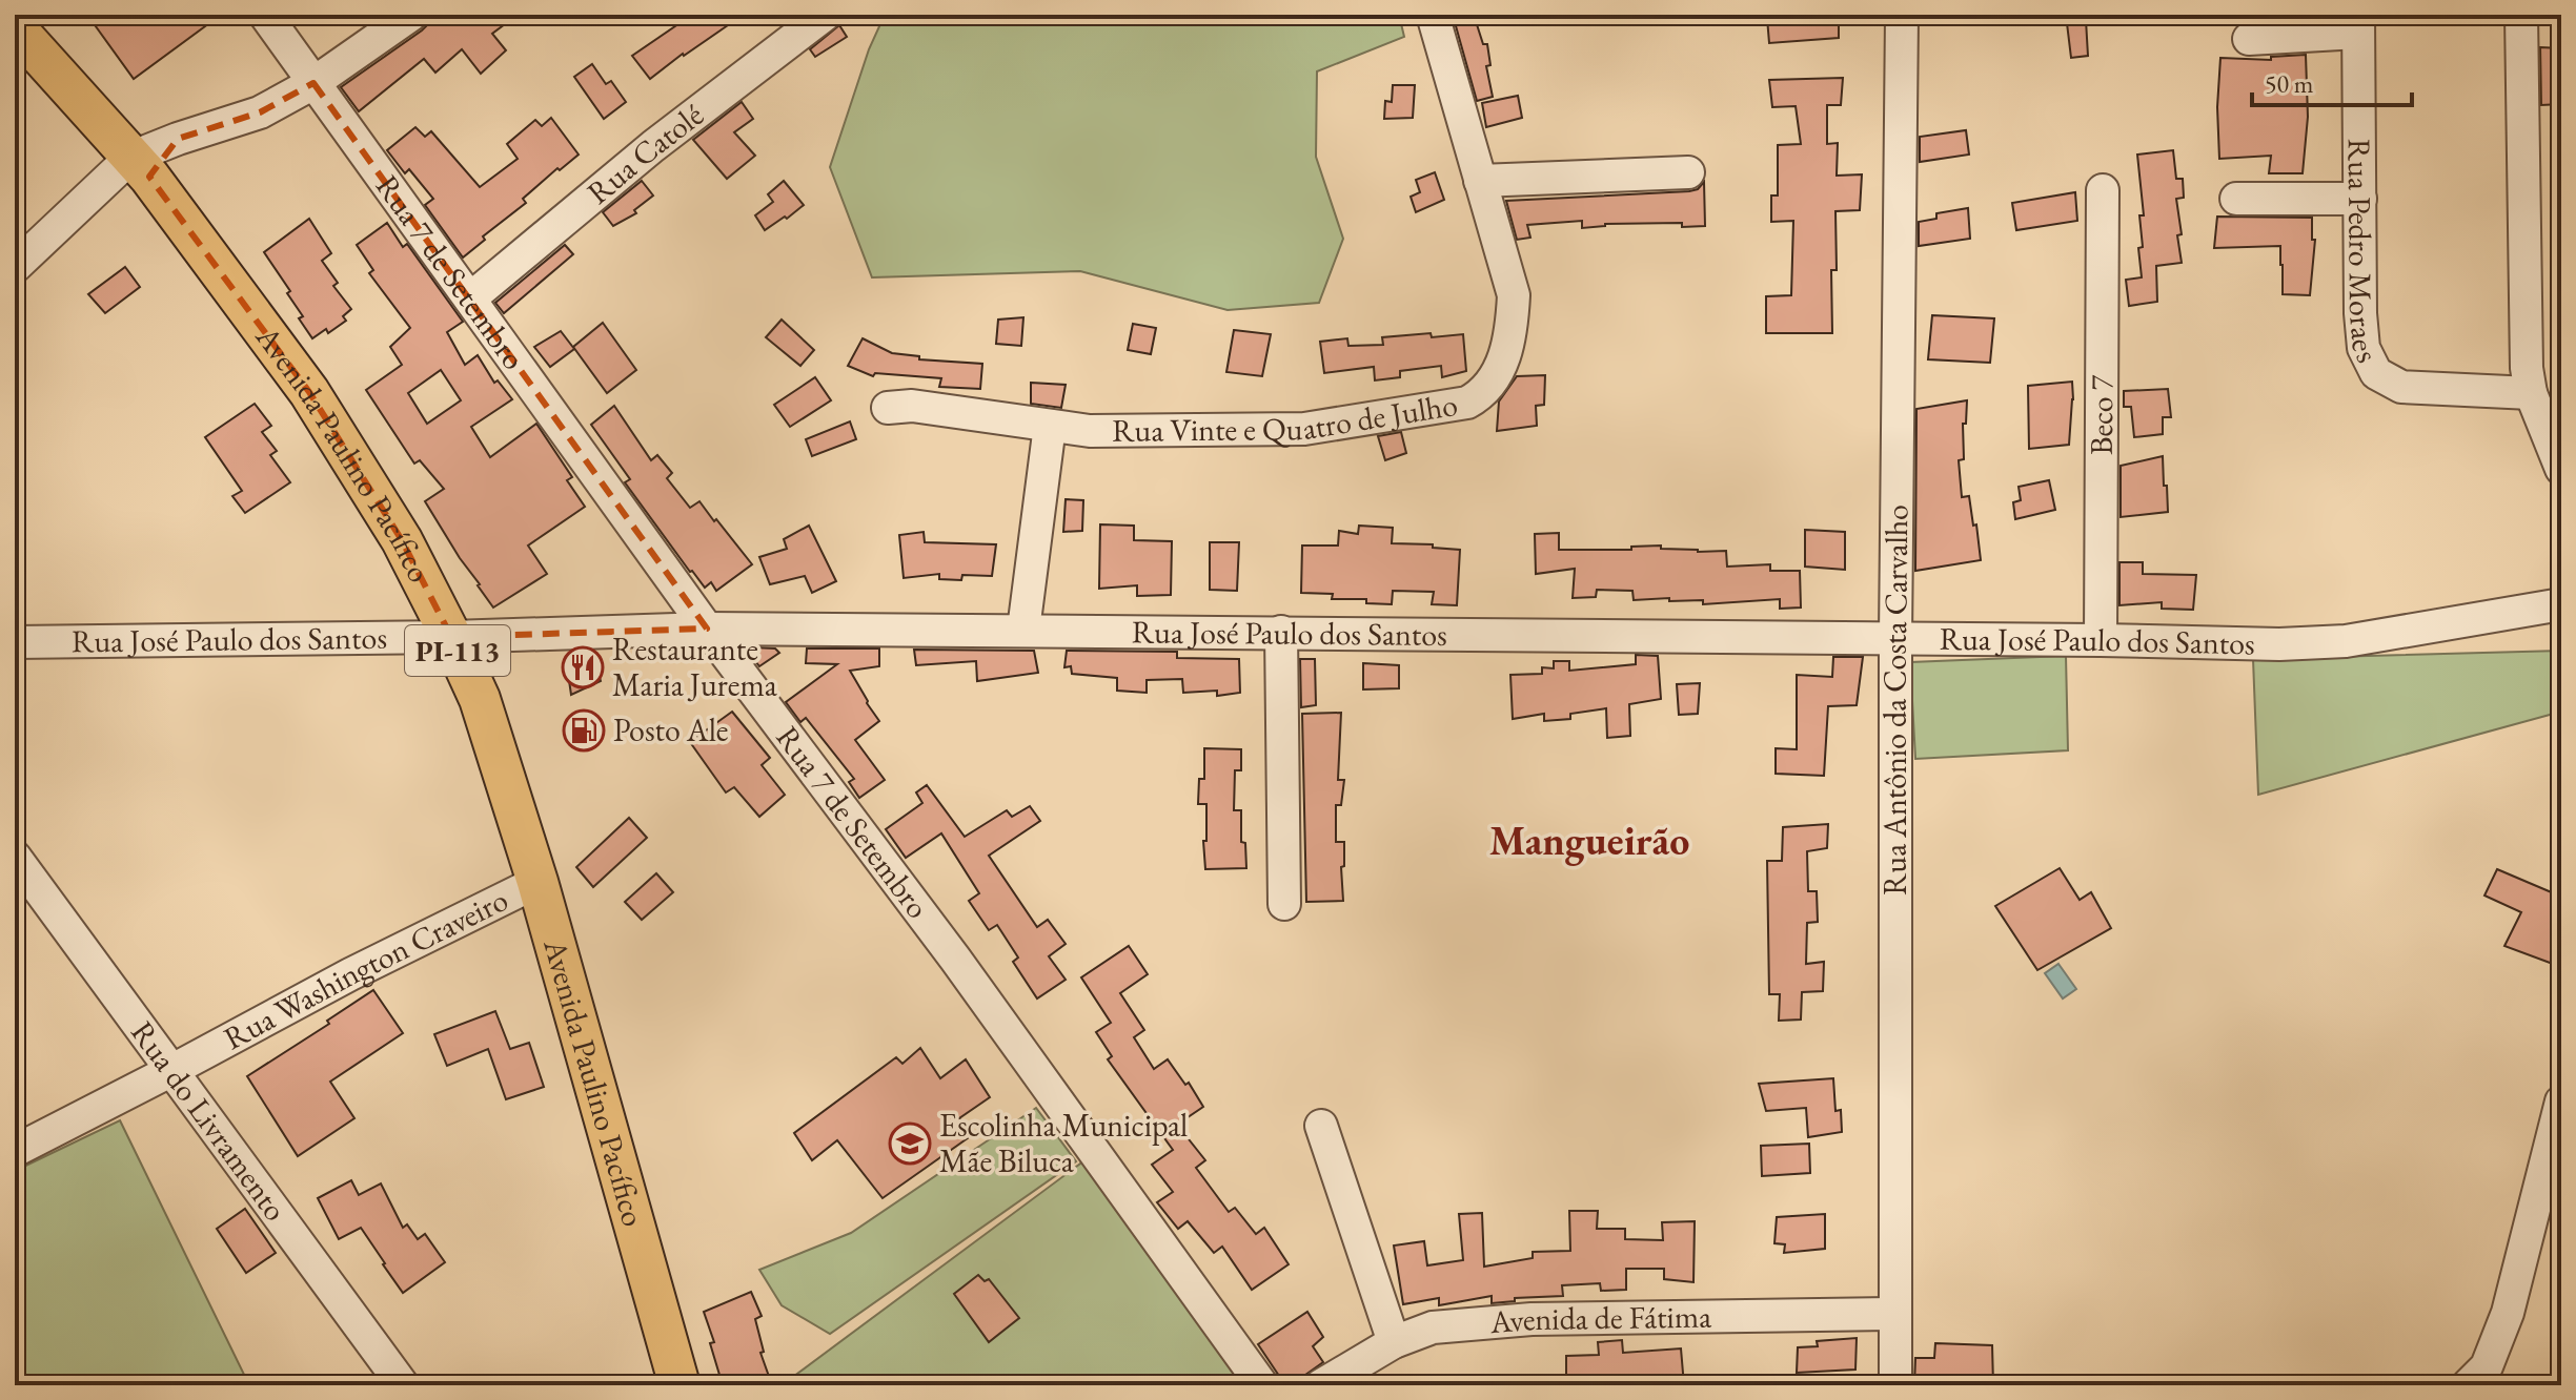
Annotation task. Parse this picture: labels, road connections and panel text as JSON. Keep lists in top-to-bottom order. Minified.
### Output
{"streets":{"main road":["Avenida Paulino Pacífico","PI-113"],"street":["Rua Catolé","Rua Pedro Moraes","Rua 7 de Setembro","Rua Vinte e Quatro de Julho","Beco 7","Rua José Paulo dos Santos","Rua Antônio da Costa Carvalho","Rua Washington Craveiro","Rua do Livramento","Avenida de Fátima"]},"crossings":[["Rua Catolé","Rua 7 de Setembro"],["Rua 7 de Setembro","Rua José Paulo dos Santos"],["Beco 7","Rua José Paulo dos Santos"],["Avenida Paulino Pacífico","Rua José Paulo dos Santos"],["Avenida Paulino Pacífico","Rua Washington Craveiro"],["Rua José Paulo dos Santos","Rua Antônio da Costa Carvalho"],["Rua Antônio da Costa Carvalho","Avenida de Fátima"],["Rua Washington Craveiro","Rua do Livramento"]],"districts":["Mangueirão"],"places":{"restaurant":["Restaurante Maria Jurema"],"fuel station":["Posto Ale"],"school or university":["Escolinha Municipal Mãe Biluca"]},"scale_bar":"50 m"}
